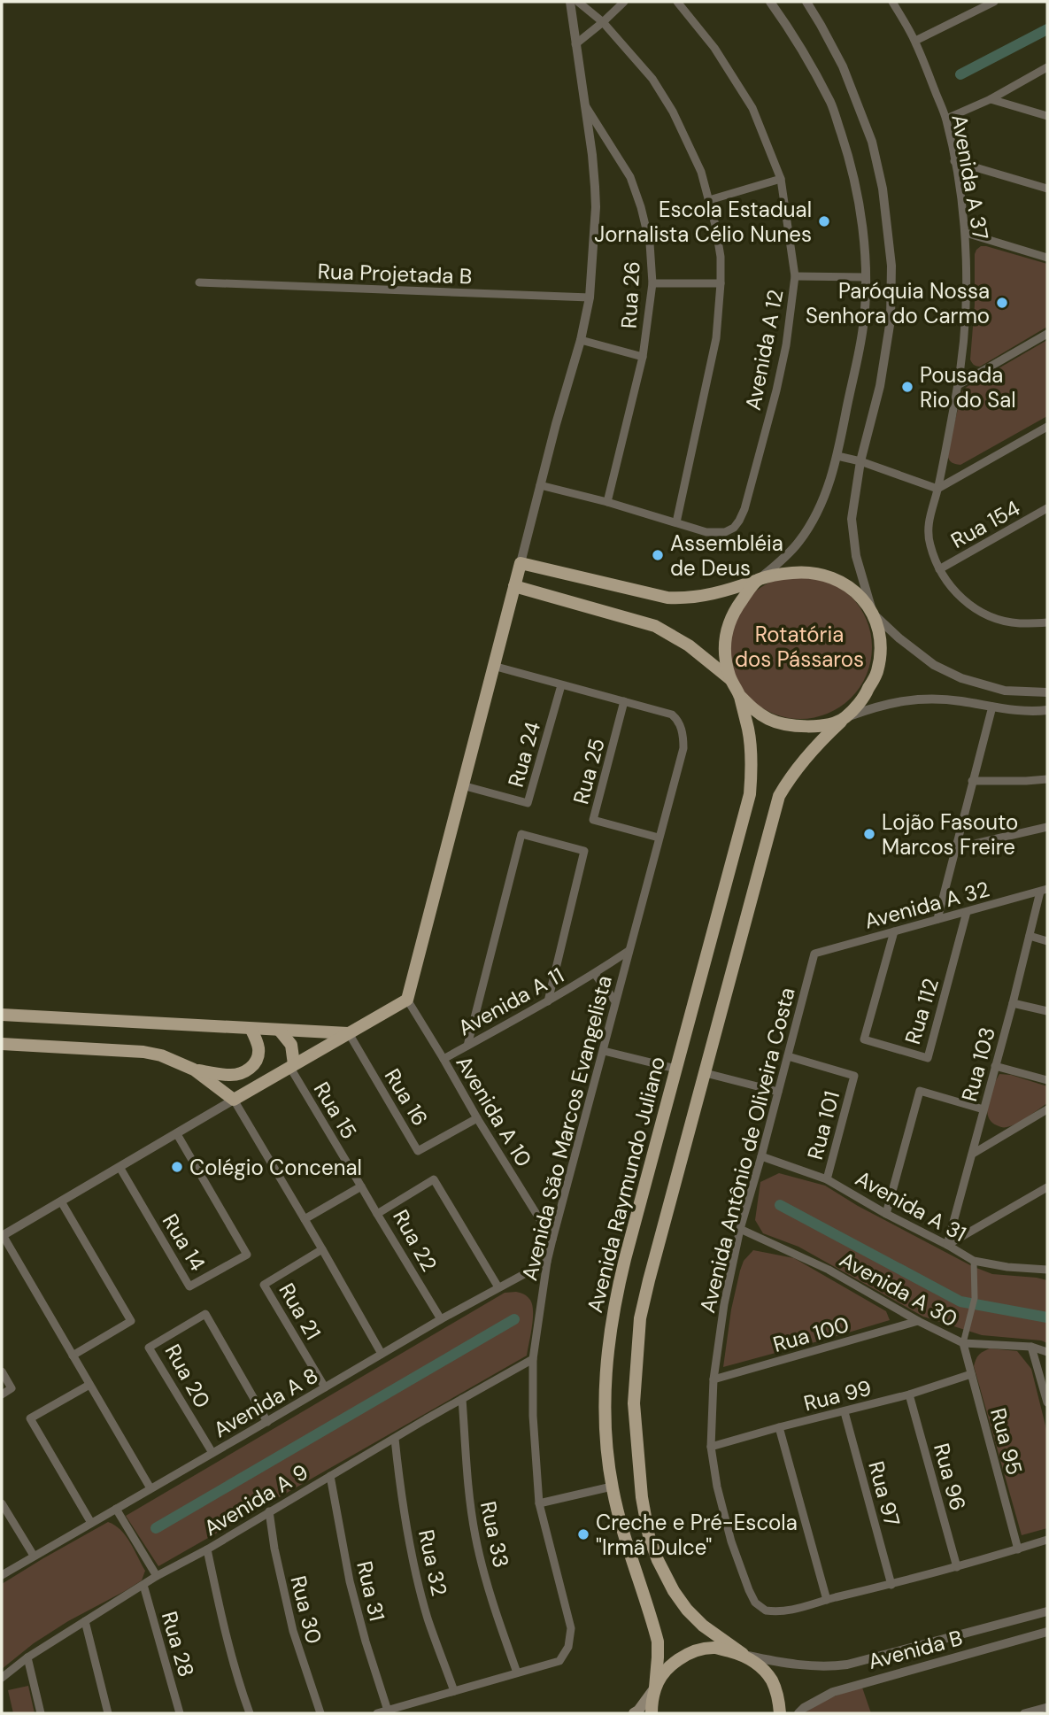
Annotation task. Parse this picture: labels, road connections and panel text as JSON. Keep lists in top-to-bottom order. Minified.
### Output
{"streets":{"main road":["Avenida Raymundo Juliano"],"street":["Avenida A 37","Rua Projetada B","Rua 26","Avenida A 12","Rua 154","Rua 24","Rua 25","Avenida A 32","Avenida A 11","Rua 112","Rua 103","Rua 16","Rua 15","Avenida A 10","Rua 101","Avenida São Marcos Evangelista","Avenida Antônio de Oliveira Costa","Avenida A 31","Rua 22","Rua 14","Avenida A 30","Rua 21","Rua 100","Rua 20","Rua 99","Avenida A 8","Rua 95","Rua 96","Rua 97","Avenida A 9","Rua 33","Rua 32","Rua 31","Rua 30","Rua 28","Avenida B"]},"crossings":[["Avenida A 37","Rua 154"],["Rua 26","Avenida A 12"],["Rua 24","Avenida São Marcos Evangelista"],["Rua 25","Avenida São Marcos Evangelista"],["Avenida A 32","Rua 112"],["Avenida A 32","Rua 103"],["Avenida A 32","Avenida Antônio de Oliveira Costa"],["Avenida A 11","Avenida A 10"],["Avenida A 11","Avenida São Marcos Evangelista"],["Rua 103","Avenida A 31"],["Rua 16","Avenida A 10"],["Rua 15","Rua 22"],["Avenida A 10","Avenida São Marcos Evangelista"],["Rua 101","Avenida Antônio de Oliveira Costa"],["Rua 101","Avenida A 31"],["Avenida São Marcos Evangelista","Avenida A 8"],["Avenida São Marcos Evangelista","Avenida A 9"],["Avenida São Marcos Evangelista","Rua 33"],["Avenida São Marcos Evangelista","Rua 32"],["Avenida São Marcos Evangelista","Rua 31"],["Avenida Antônio de Oliveira Costa","Avenida A 31"],["Avenida Antônio de Oliveira Costa","Avenida A 30"],["Avenida Antônio de Oliveira Costa","Rua 100"],["Avenida Antônio de Oliveira Costa","Rua 99"],["Avenida Antônio de Oliveira Costa","Rua 95"],["Avenida Antônio de Oliveira Costa","Rua 96"],["Avenida Antônio de Oliveira Costa","Rua 97"],["Rua 22","Avenida A 8"],["Avenida A 30","Rua 100"],["Avenida A 30","Rua 95"],["Rua 21","Avenida A 8"],["Rua 20","Avenida A 8"],["Rua 99","Rua 95"],["Rua 99","Rua 96"],["Rua 99","Rua 97"],["Avenida A 9","Rua 33"],["Avenida A 9","Rua 32"],["Avenida A 9","Rua 31"],["Avenida A 9","Rua 30"],["Avenida A 9","Rua 28"]],"parks":["Rotatória dos Pássaros"],"places":["Escola Estadual Jornalista Célio Nunes","Paróquia Nossa Senhora do Carmo","Pousada Rio do Sal","Assembléia de Deus","Lojão Fasouto Marcos Freire","Colégio Concenal","Creche e Pré-Escola \"Irmã Dulce\""]}
